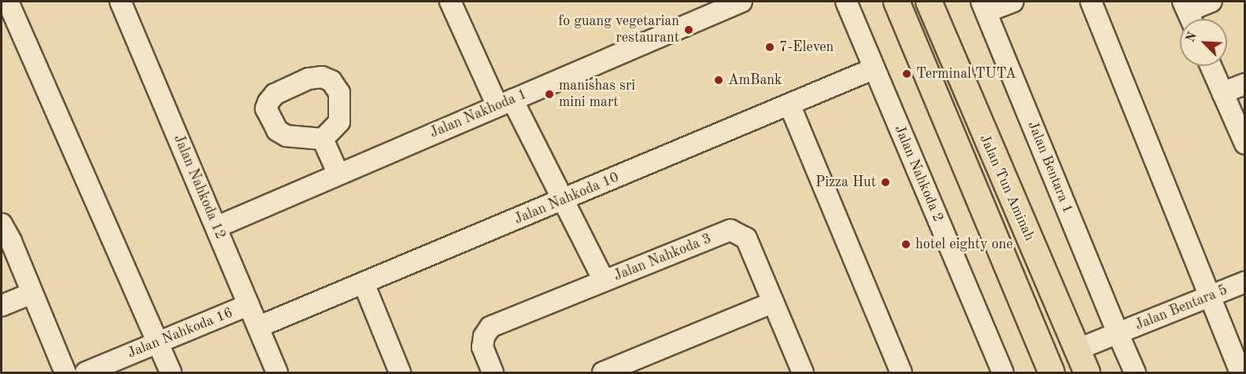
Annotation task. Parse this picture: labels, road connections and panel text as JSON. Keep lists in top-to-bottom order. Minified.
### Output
{"streets":{"main road":["Jalan Tun Aminah"],"street":["Jalan Nakhoda 1","Jalan Bentara 1","Jalan Nahkoda 2","Jalan Nahkoda 12","Jalan Nahkoda 10","Jalan Nahkoda 3","Jalan Bentara 5","Jalan Nahkoda 16"]},"crossings":[["Jalan Nakhoda 1","Jalan Nahkoda 12"],["Jalan Bentara 1","Jalan Bentara 5"],["Jalan Nahkoda 2","Jalan Nahkoda 10"],["Jalan Nahkoda 12","Jalan Nahkoda 10"],["Jalan Nahkoda 12","Jalan Nahkoda 16"]],"places":["fo guang vegetarian restaurant","7-Eleven","Terminal TUTA","AmBank","manishas sri mini mart","Pizza Hut","hotel eighty one"],"north":"top left"}
